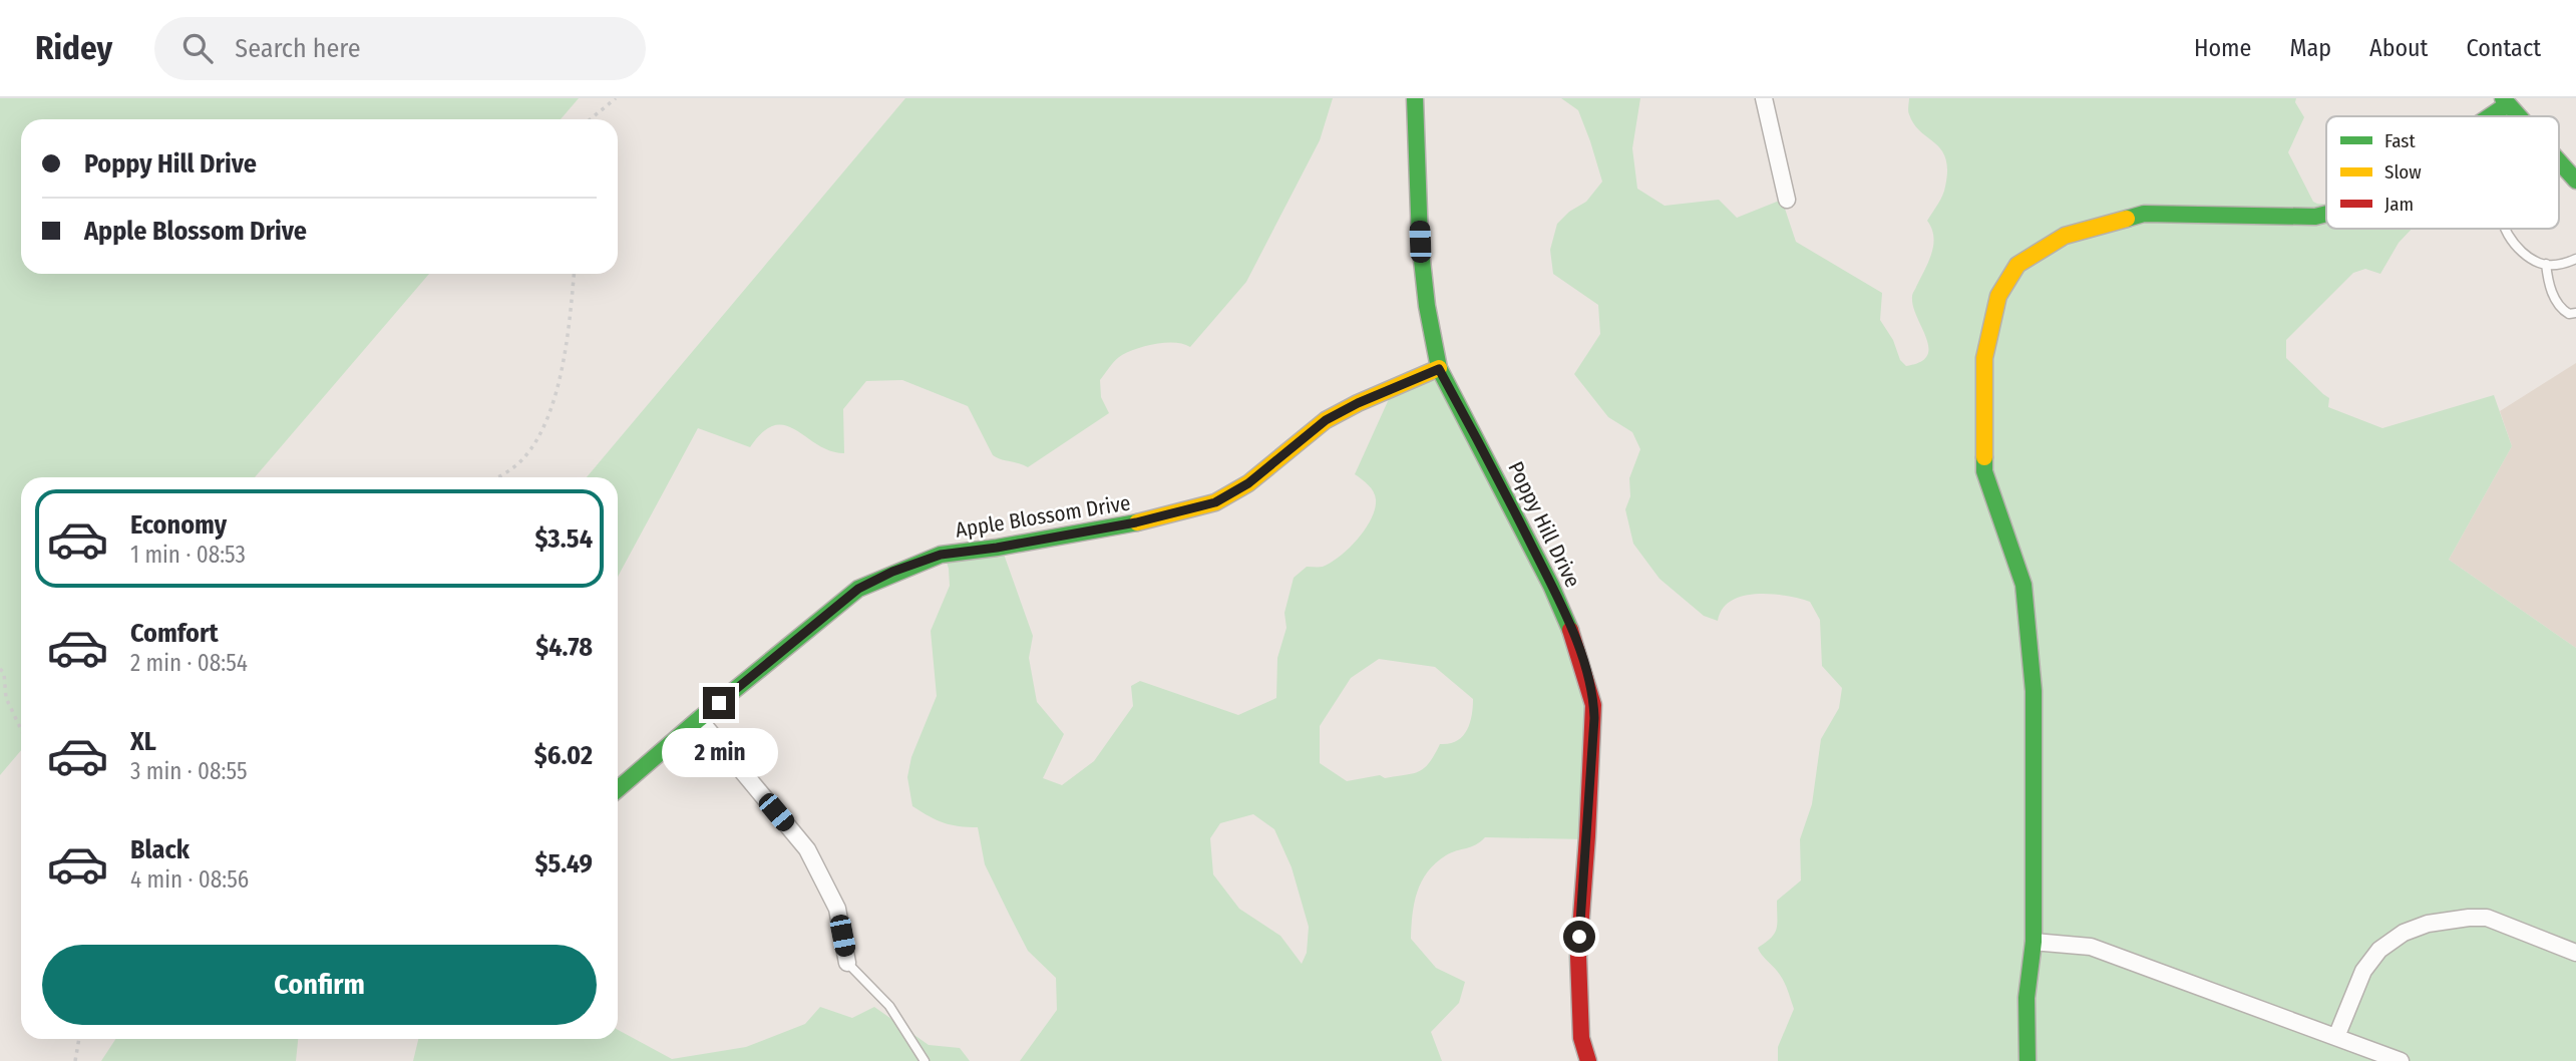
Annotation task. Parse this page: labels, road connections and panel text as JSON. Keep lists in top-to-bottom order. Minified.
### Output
{"streets":{"street":["Apple Blossom Drive","Poppy Hill Drive"]},"crossings":[["Apple Blossom Drive","Poppy Hill Drive"]],"legend":["Fast","Slow","Jam"],"page":{"header":"Ridey","search":"Search here","nav":["Home","Map","About","Contact"],"banner":["Poppy Hill Drive","Apple Blossom Drive"],"list":[{"name":"Economy","note":"1 min · 08:53","value":"$3.54"},{"name":"Comfort","note":"2 min · 08:54","value":"$4.78"},{"name":"XL","note":"3 min · 08:55","value":"$6.02"},{"name":"Black","note":"4 min · 08:56","value":"$5.49"}],"bubble":"2 min","buttons":"Confirm"}}
